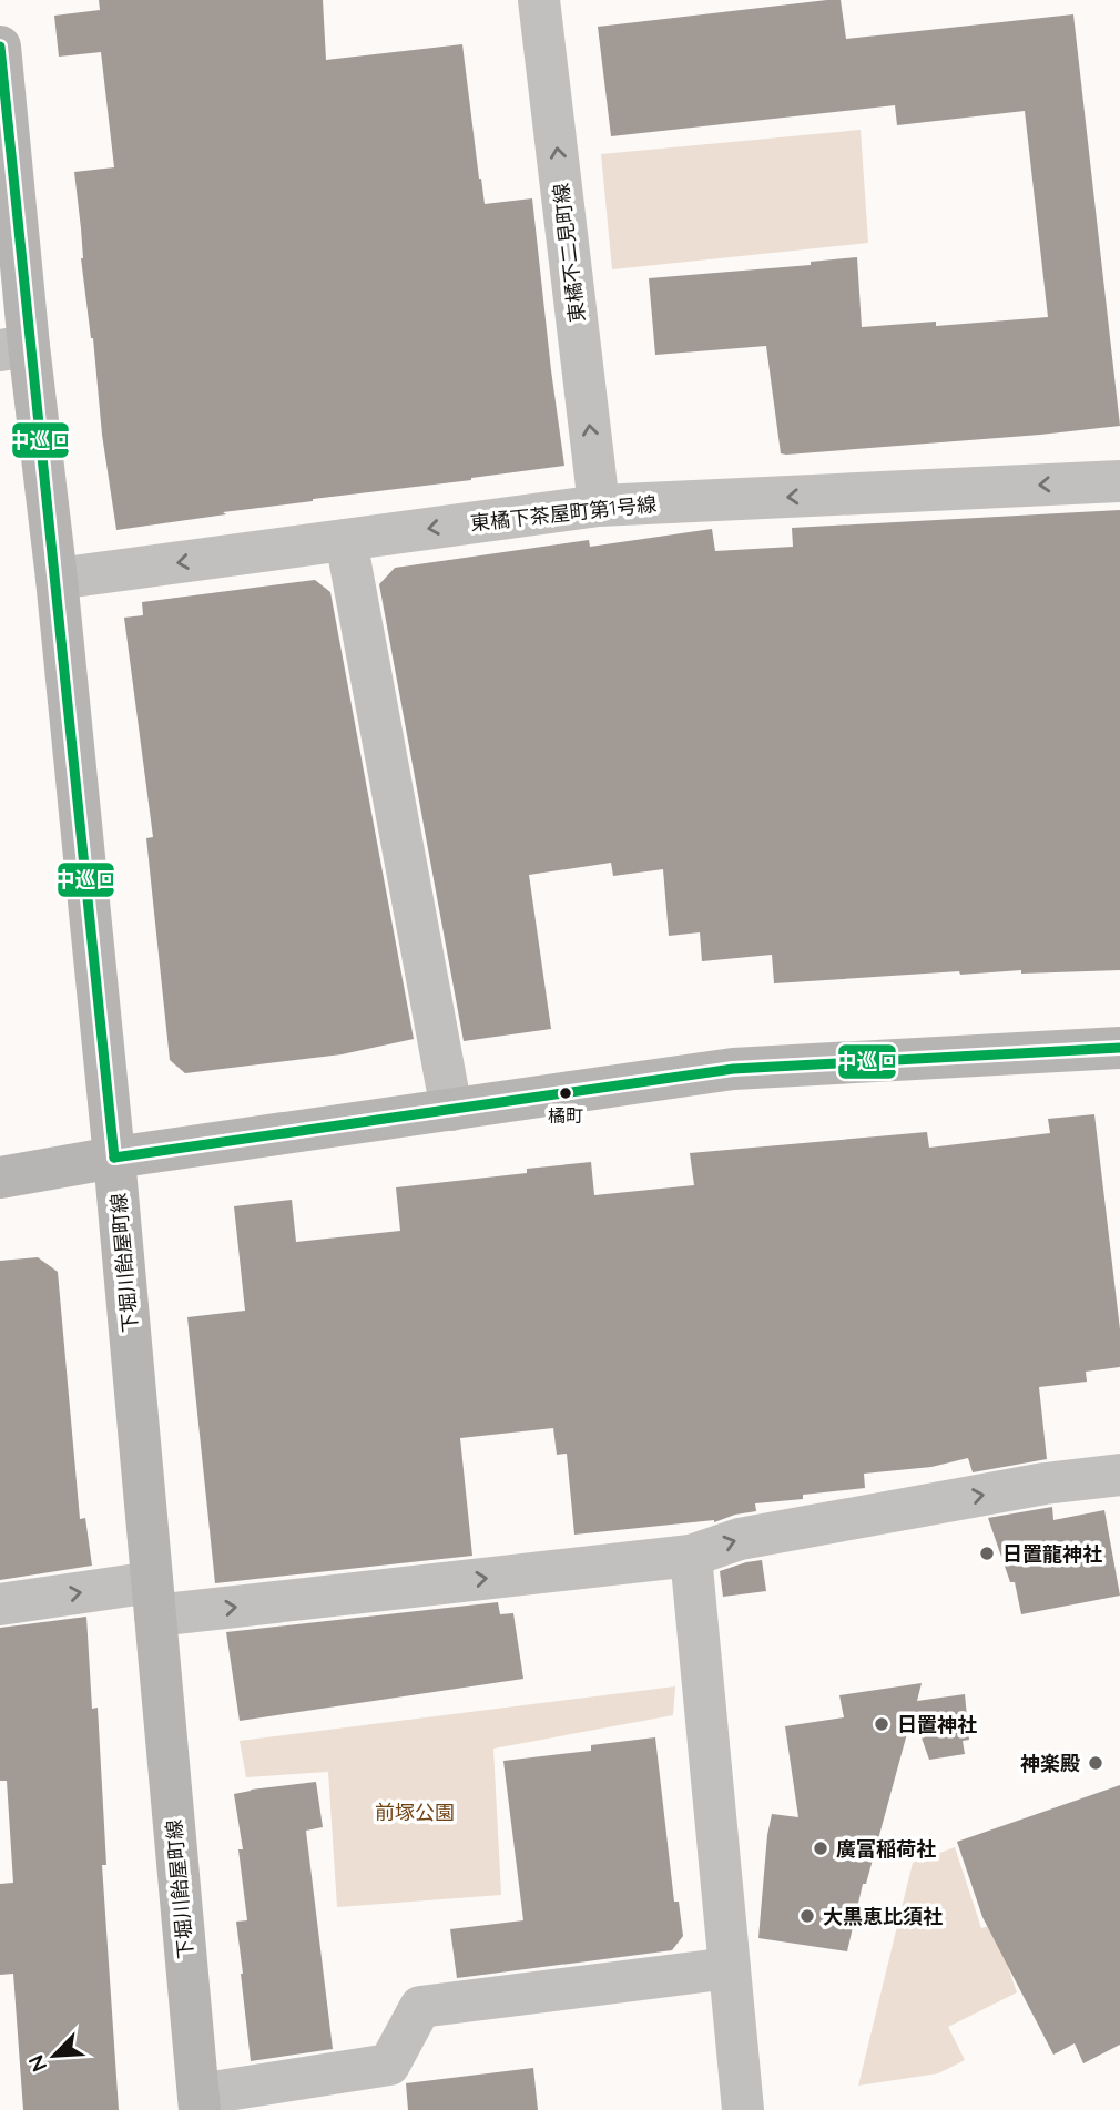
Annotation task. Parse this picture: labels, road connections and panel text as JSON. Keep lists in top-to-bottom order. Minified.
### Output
{"streets":{"street":["東橘不二見町線","東橘下茶屋町第1号線","下堀川飴屋町線"]},"crossings":[["東橘不二見町線","東橘下茶屋町第1号線"],["東橘下茶屋町第1号線","下堀川飴屋町線"]],"one_way":["東橘不二見町線","東橘下茶屋町第1号線"],"parks":["前塚公園"],"places":["橘町","日置龍神社","日置神社","神楽殿","廣富稲荷社","大黒恵比須社"],"lines":["transit line 中巡回"],"north":"bottom left"}
